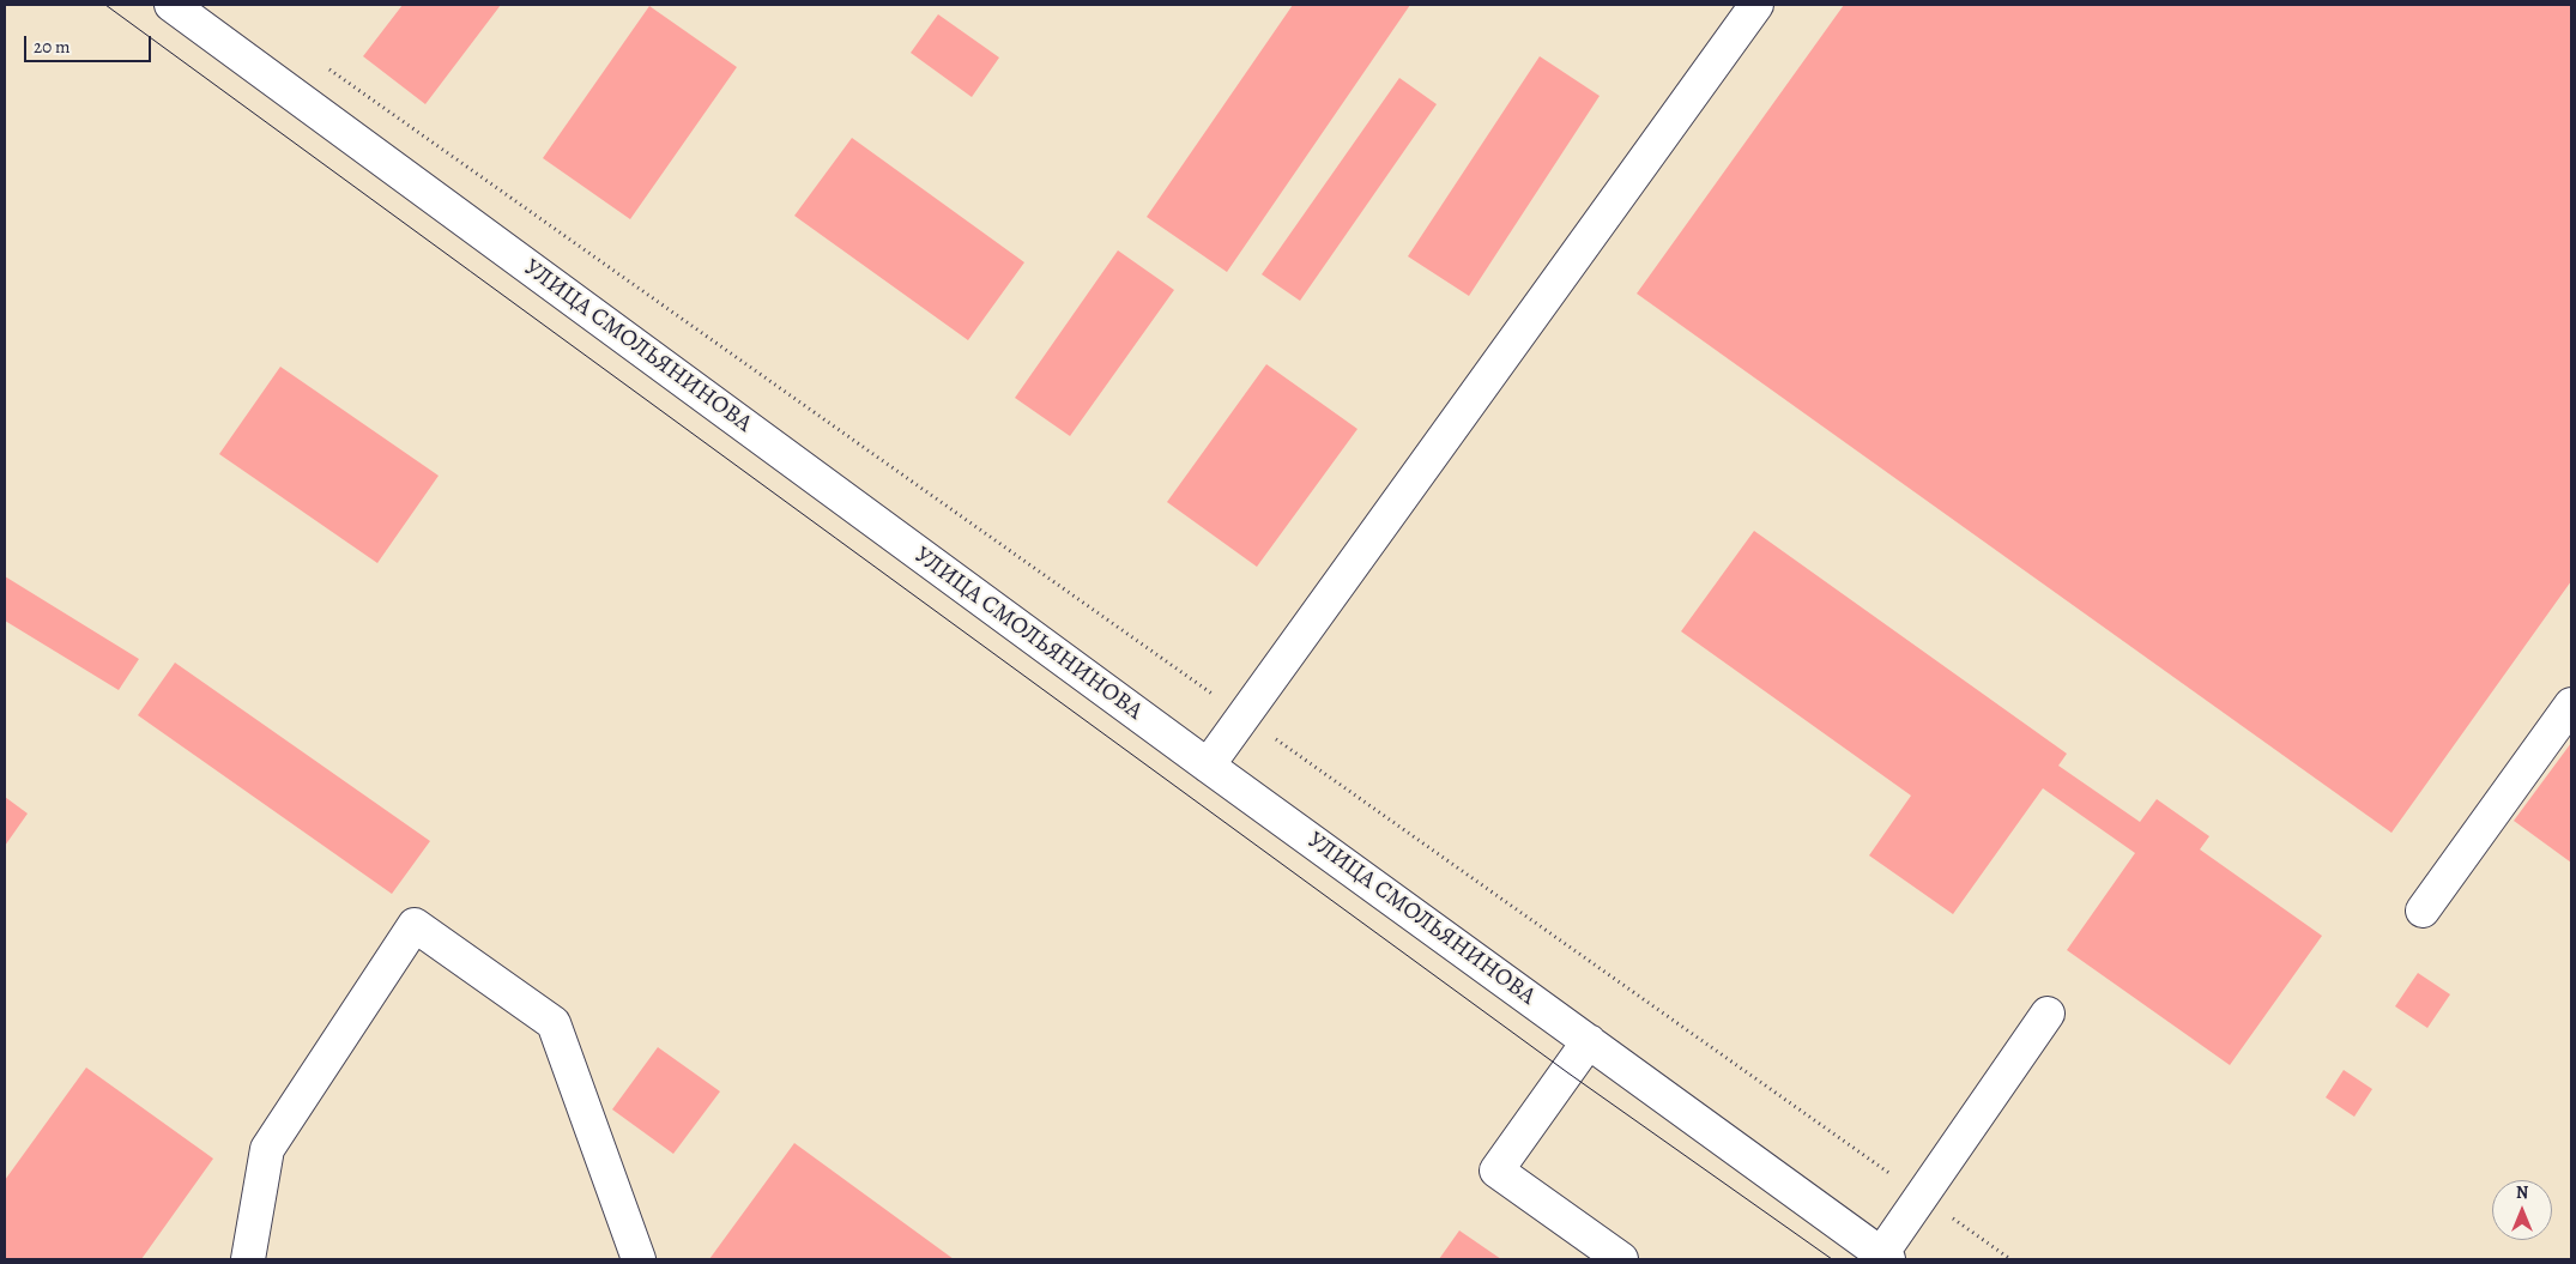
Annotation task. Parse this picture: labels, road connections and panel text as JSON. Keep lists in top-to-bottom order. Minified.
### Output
{"streets":{"street":["УЛИЦА СМОЛЬЯНИНОВА"]},"scale_bar":"20 m","north":"top"}
